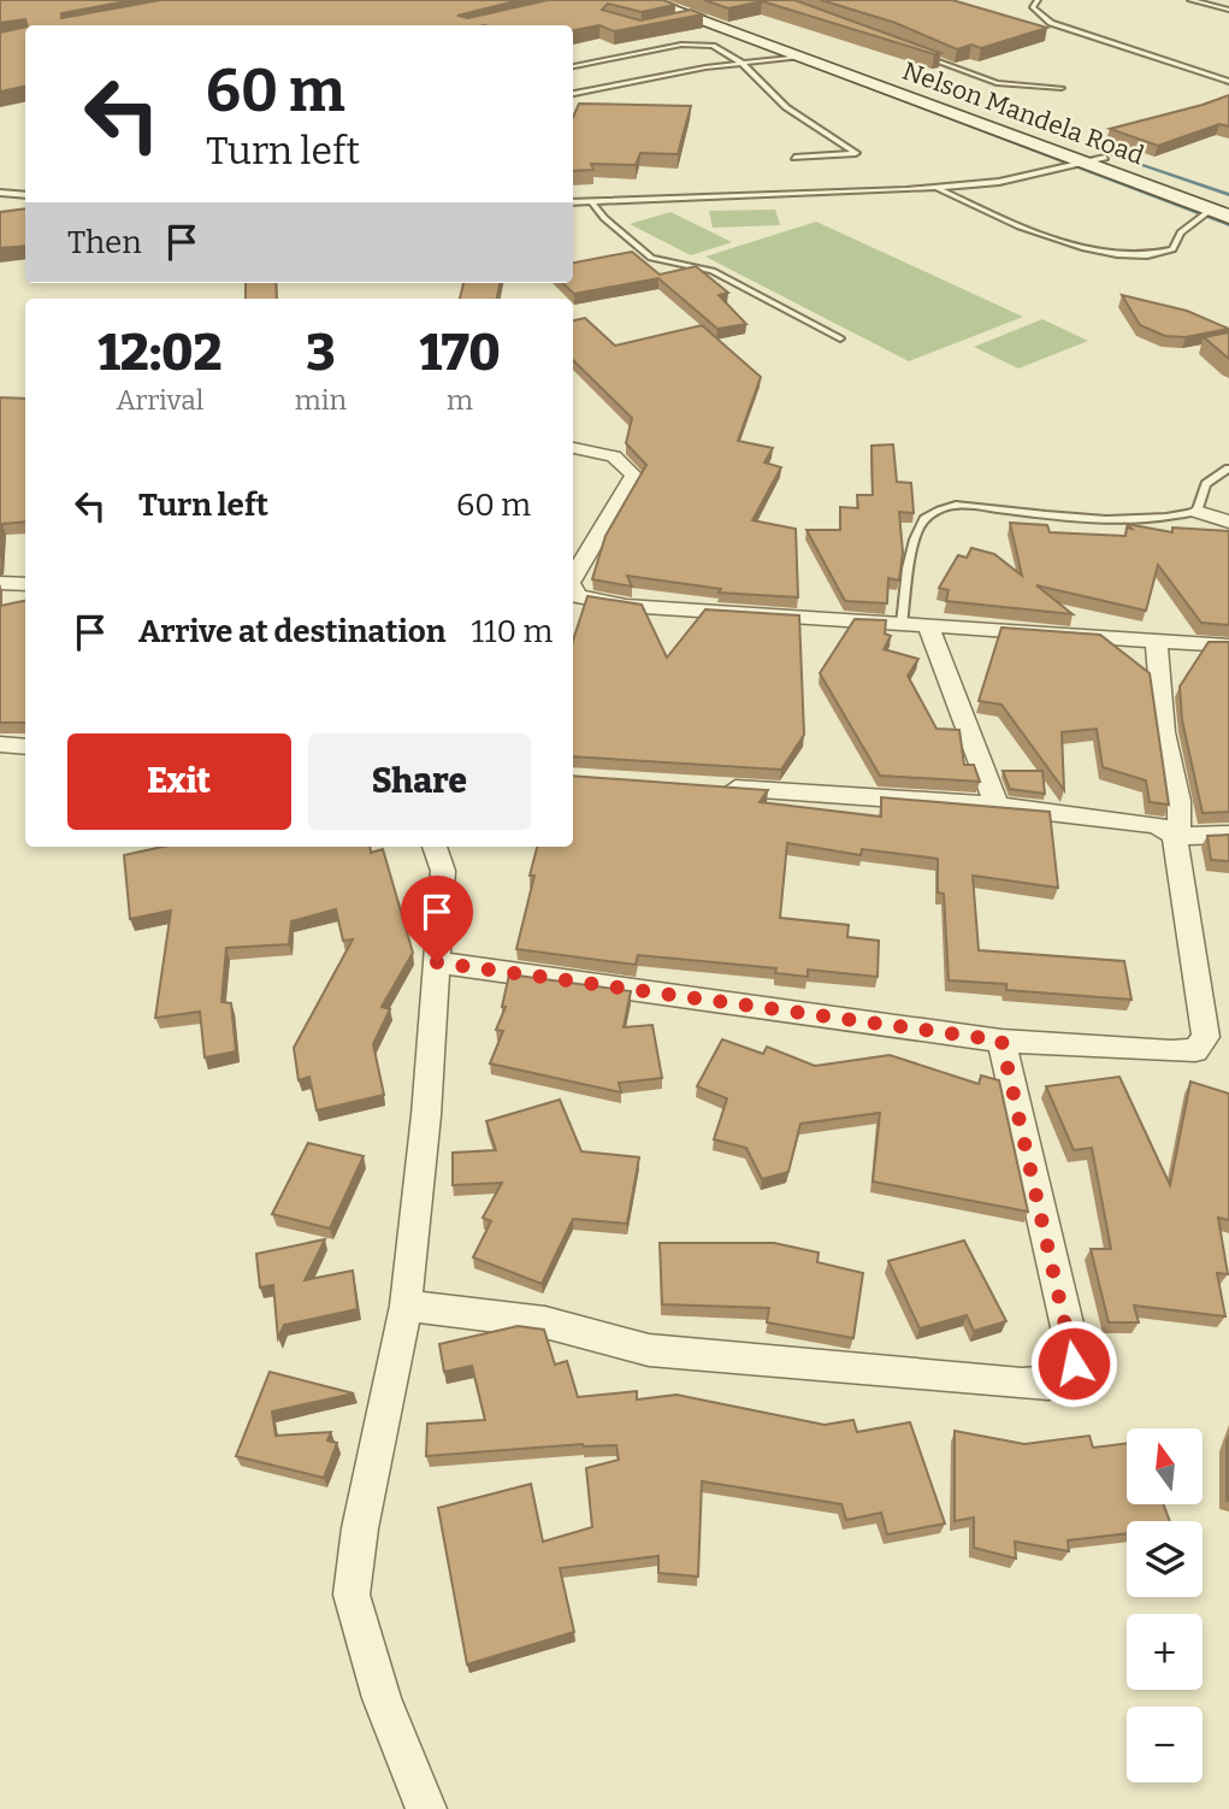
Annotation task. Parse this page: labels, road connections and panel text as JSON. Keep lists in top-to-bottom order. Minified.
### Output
{"streets":{"main road":["Nelson Mandela Road"]},"north":"top","page":{"turn":["60 m","Turn left"],"then":"Then","eta":["12:02","Arrival","3","min","170","m"],"list":[{"name":"Turn left","value":"60 m"},{"name":"Arrive at destination","value":"110 m"}],"buttons":["Exit","Share"],"map_buttons":["+","−"]}}
